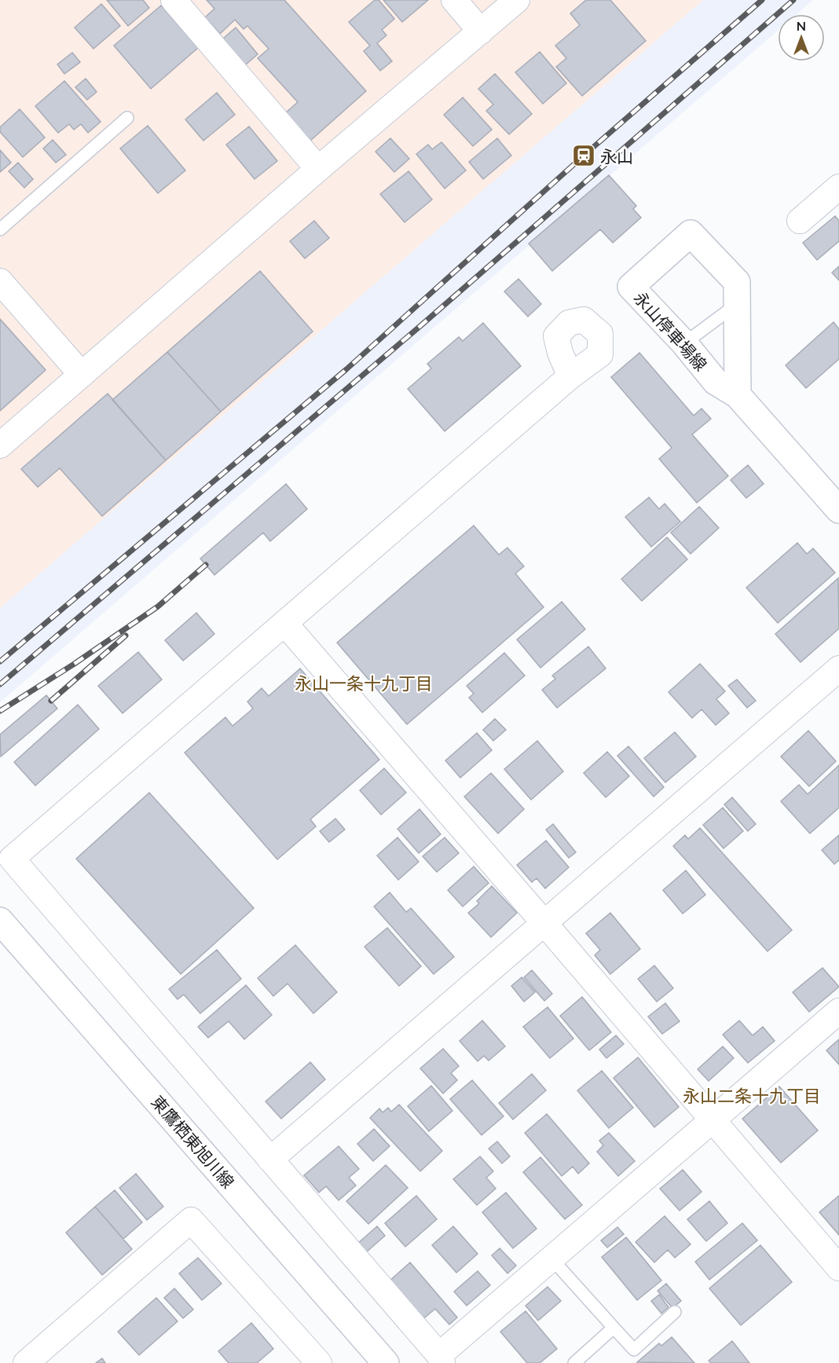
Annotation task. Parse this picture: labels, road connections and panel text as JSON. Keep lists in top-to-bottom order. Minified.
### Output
{"streets":{"main road":["永山停車場線","東鷹栖東旭川線"]},"districts":["永山一条十九丁目","永山二条十九丁目"],"places":{"station":["永山"]},"north":"top"}
